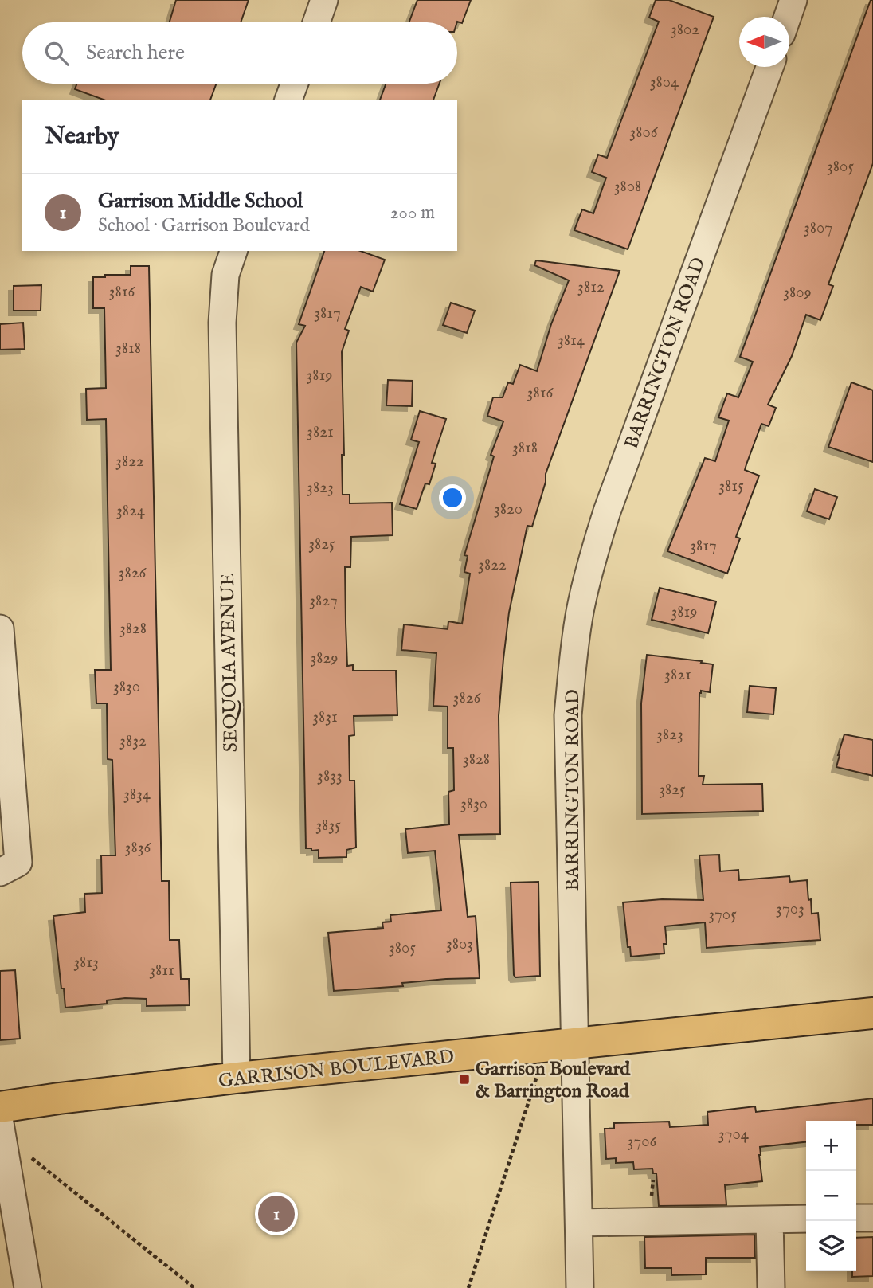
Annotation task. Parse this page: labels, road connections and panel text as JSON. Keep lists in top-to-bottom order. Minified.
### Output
{"streets":{"main road":["GARRISON BOULEVARD"],"street":["BARRINGTON ROAD","SEQUOIA AVENUE"]},"crossings":[["BARRINGTON ROAD","GARRISON BOULEVARD"],["SEQUOIA AVENUE","GARRISON BOULEVARD"]],"places":{"transit":["Garrison Boulevard & Barrington Road"]},"house_numbers":["3802","3804","3806","3805","3808","3807","3812","3816","3809","3817","3814","3818","3819","3816","3821","3818","3822","3815","3823","3820","3824","3825","3817","3822","3826","3827","3819","3828","3829","3821","3830","3826","3831","3823","3832","3828","3833","3825","3834","3830","3835","3836","3703","3705","3803","3805","3813","3811","3704","3706"],"north":"left","page":{"search":"Search here","heading":"Nearby","list":[{"mark":"1","name":"Garrison Middle School","note":"School · Garrison Boulevard","value":"200 m"}],"map_buttons":["+","−"],"pins":"1"}}
